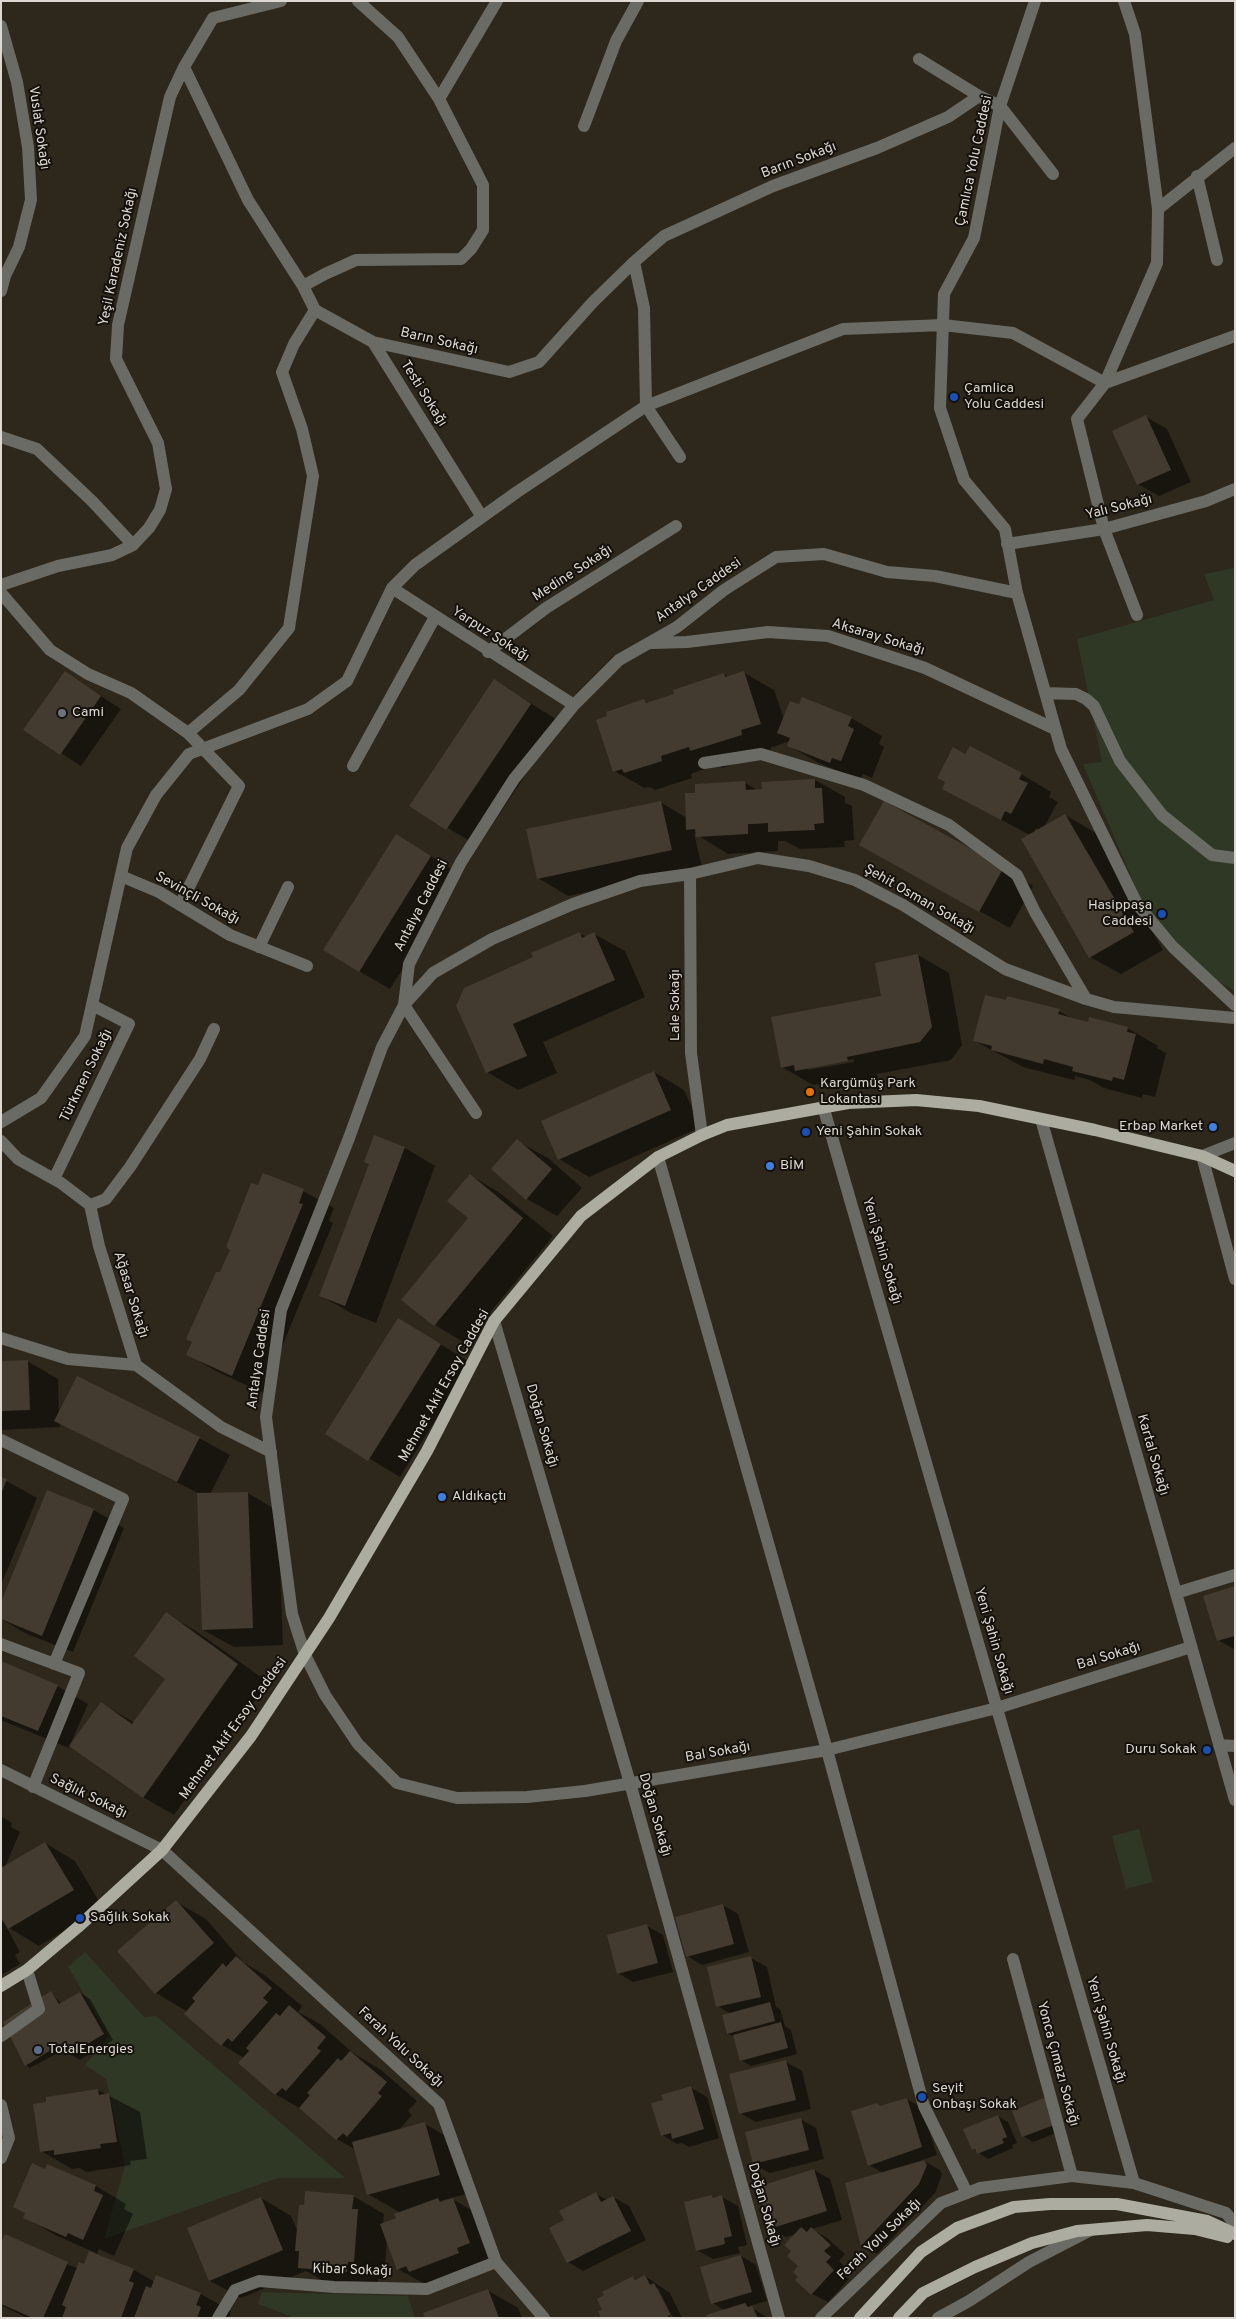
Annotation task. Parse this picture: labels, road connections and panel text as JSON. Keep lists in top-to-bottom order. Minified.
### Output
{"streets":{"main road":["Mehmet Akif Ersoy Caddesi"],"street":["Vuslat Sokağı","Barın Sokağı","Çamlıca Yolu Caddesi","Yeşil Karadeniz Sokağı","Testi Sokağı","Yalı Sokağı","Medine Sokağı","Antalya Caddesi","Yarpuz Sokağı","Aksaray Sokağı","Sevinçli Sokağı","Şehit Osman Sokağı","Lale Sokağı","Türkmen Sokağı","Yeni Şahin Sokağı","Ağasar Sokağı","Doğan Sokağı","Kartal Sokağı","Bal Sokağı","Sağlık Sokağı","Ferah Yolu Sokağı","Yonca Çımazı Sokağı","Kibar Sokağı"]},"crossings":[["Barın Sokağı","Testi Sokağı"],["Çamlıca Yolu Caddesi","Yalı Sokağı"],["Çamlıca Yolu Caddesi","Antalya Caddesi"],["Çamlıca Yolu Caddesi","Aksaray Sokağı"],["Medine Sokağı","Yarpuz Sokağı"],["Antalya Caddesi","Yarpuz Sokağı"],["Antalya Caddesi","Aksaray Sokağı"],["Antalya Caddesi","Şehit Osman Sokağı"],["Antalya Caddesi","Mehmet Akif Ersoy Caddesi"],["Antalya Caddesi","Bal Sokağı"],["Şehit Osman Sokağı","Lale Sokağı"],["Lale Sokağı","Mehmet Akif Ersoy Caddesi"],["Yeni Şahin Sokağı","Mehmet Akif Ersoy Caddesi"],["Yeni Şahin Sokağı","Bal Sokağı"],["Yeni Şahin Sokağı","Ferah Yolu Sokağı"],["Mehmet Akif Ersoy Caddesi","Doğan Sokağı"],["Mehmet Akif Ersoy Caddesi","Kartal Sokağı"],["Mehmet Akif Ersoy Caddesi","Bal Sokağı"],["Mehmet Akif Ersoy Caddesi","Sağlık Sokağı"],["Mehmet Akif Ersoy Caddesi","Ferah Yolu Sokağı"],["Doğan Sokağı","Bal Sokağı"],["Kartal Sokağı","Bal Sokağı"],["Sağlık Sokağı","Ferah Yolu Sokağı"],["Ferah Yolu Sokağı","Yonca Çımazı Sokağı"],["Ferah Yolu Sokağı","Kibar Sokağı"]],"places":["Çamlica Yolu Caddesi","Cami","Hasippaşa Caddesi","Kargümüş Park Lokantası","Erbap Market","Yeni Şahin Sokak","BİM","Aldıkaçtı","Duru Sokak","Sağlık Sokak","TotalEnergies","Seyit Onbaşı Sokak"]}
